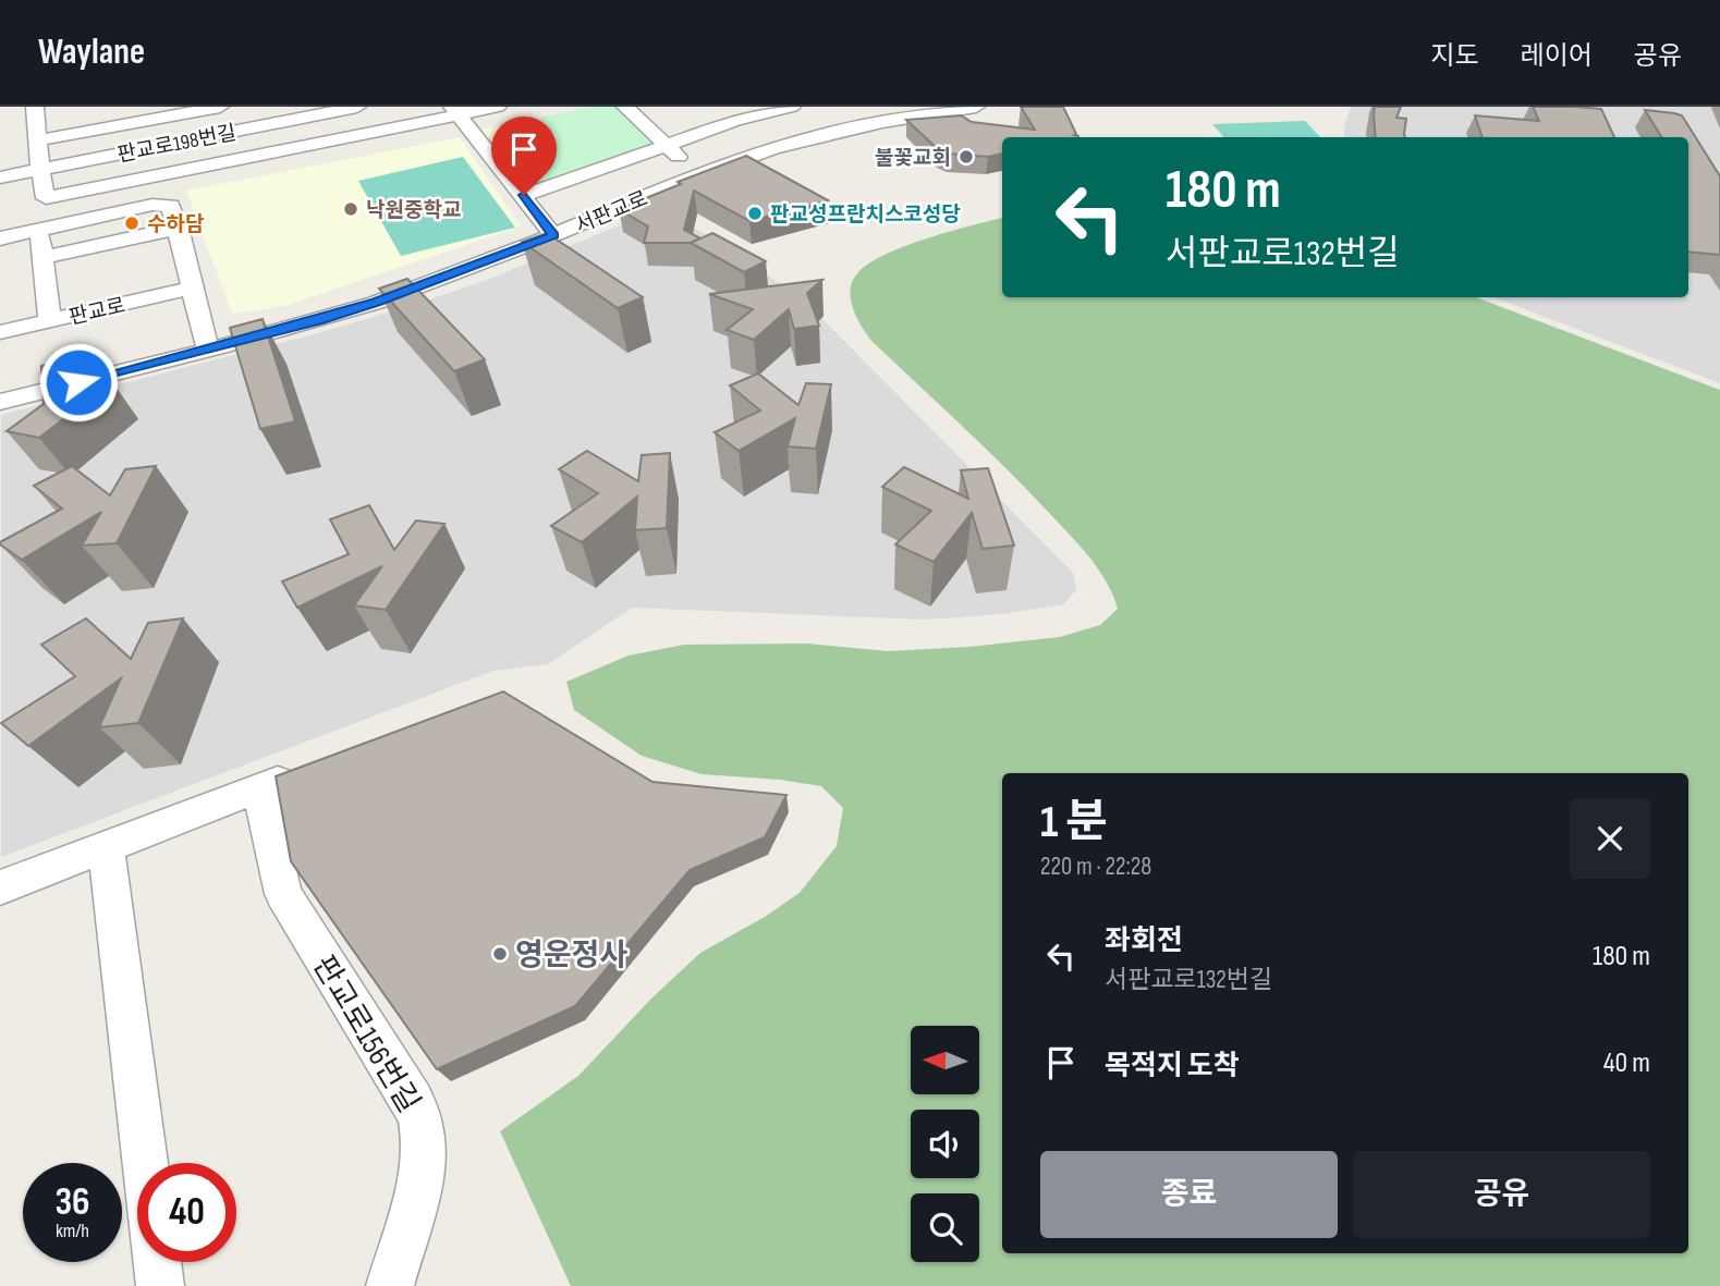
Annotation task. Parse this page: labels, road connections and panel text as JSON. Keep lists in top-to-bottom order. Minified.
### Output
{"streets":{"street":["판교로198번길","서판교로","판교로","판교로156번길"]},"places":["불꽃교회","낙원중학교","판교성프란치스코성당","수하담","영운정사"],"north":"left","page":{"header":"Waylane","nav":["지도","레이어","공유"],"turn":["180 m","서판교로132번길"],"heading":["1 분","220 m · 22:28"],"list":[{"name":"좌회전","note":"서판교로132번길","value":"180 m"},{"name":"목적지 도착","value":"40 m"}],"buttons":["종료","공유"],"speed":"36 km/h","limit":"40"}}
